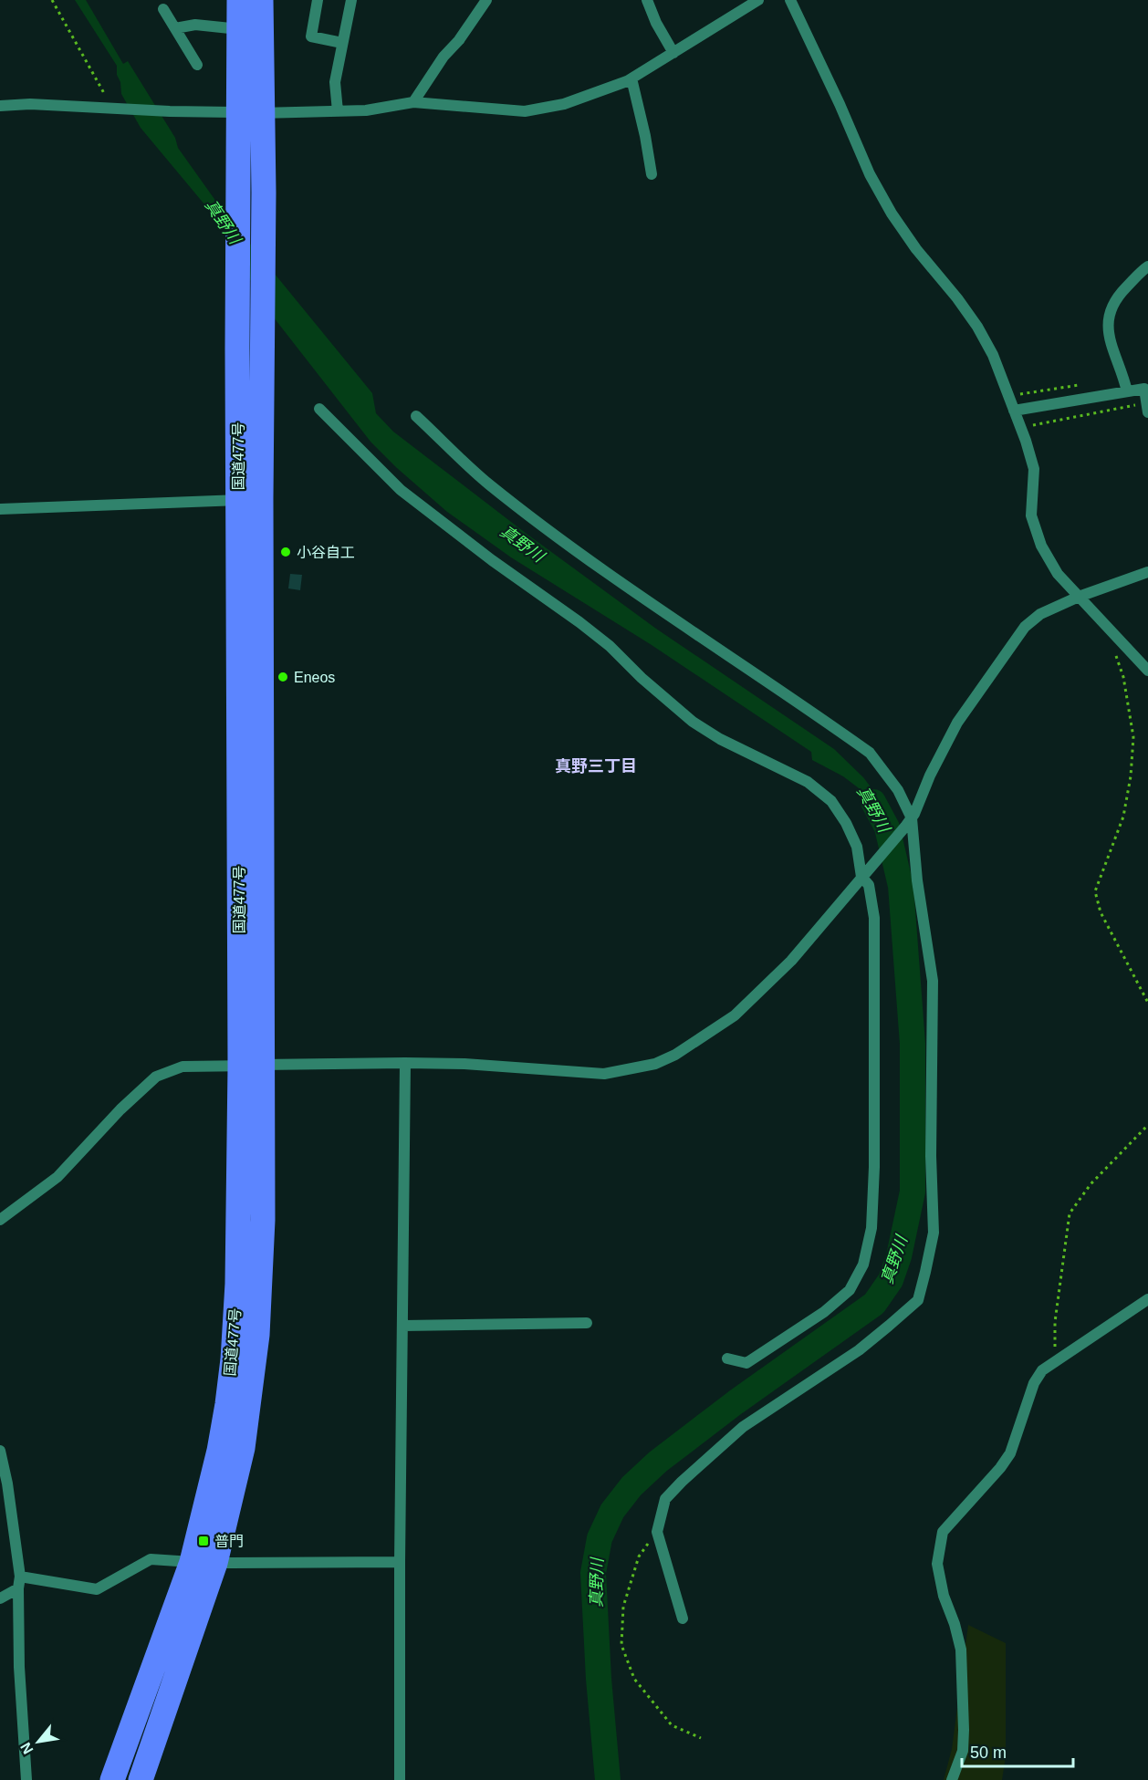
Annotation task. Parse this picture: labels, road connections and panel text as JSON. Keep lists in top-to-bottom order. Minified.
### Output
{"streets":{"highway":["国道477号"]},"districts":["真野三丁目"],"water":["真野川"],"places":{"other":["小谷自工","Eneos"],"transit":["普門"]},"scale_bar":"50 m","north":"bottom left"}
